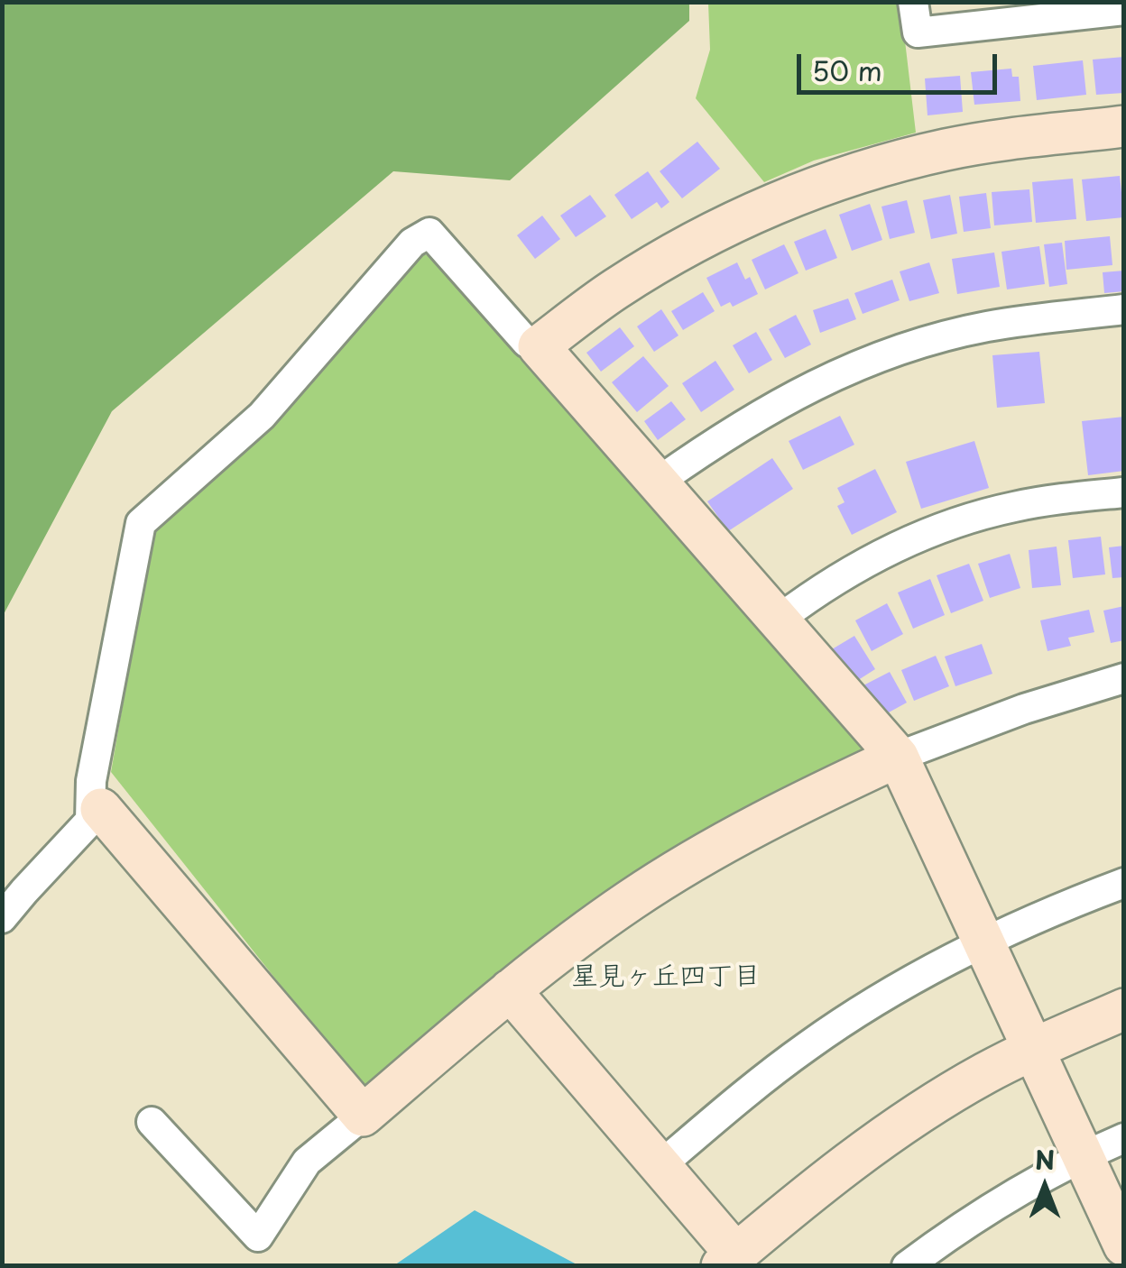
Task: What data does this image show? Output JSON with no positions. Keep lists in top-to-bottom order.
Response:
{
  "districts": ["星見ヶ丘四丁目"],
  "scale_bar": "50 m",
  "north": "top"
}
